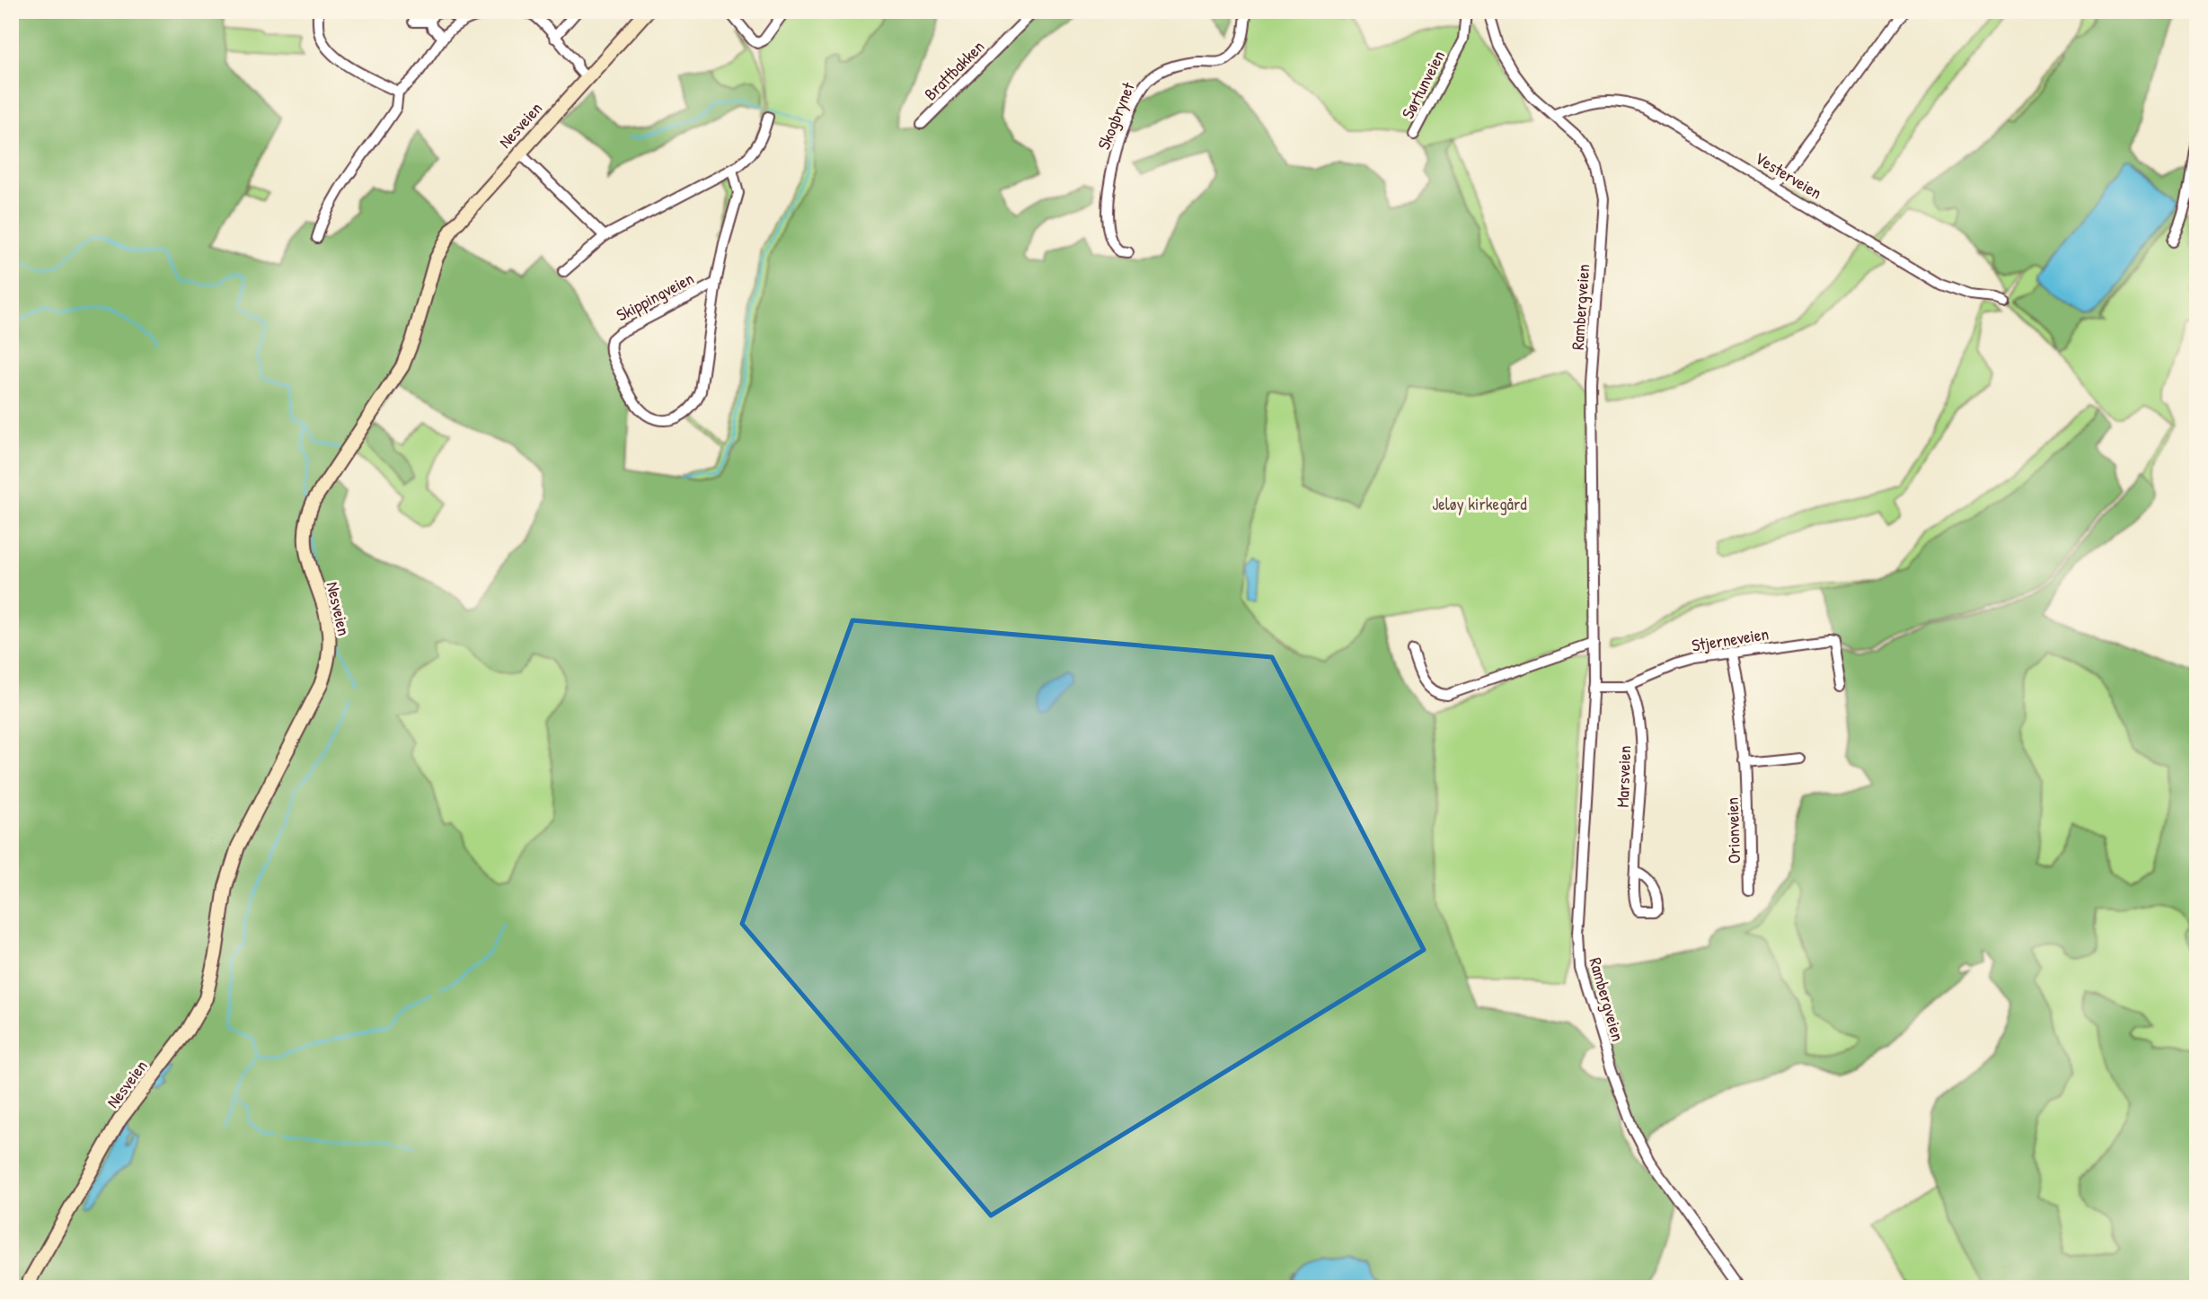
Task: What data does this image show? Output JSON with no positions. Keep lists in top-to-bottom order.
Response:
{
  "streets": {
    "main road": ["Nesveien"],
    "street": [
      "Brattbakken",
      "Sørtunveien",
      "Skogbrynet",
      "Vesterveien",
      "Skippingveien",
      "Rambergveien",
      "Stjerneveien",
      "Marsveien",
      "Orionveien"
    ]
  },
  "crossings": [
    ["Vesterveien", "Rambergveien"],
    ["Rambergveien", "Stjerneveien"],
    ["Stjerneveien", "Marsveien"],
    ["Stjerneveien", "Orionveien"]
  ],
  "parks": ["Jeløy kirkegård"]
}
